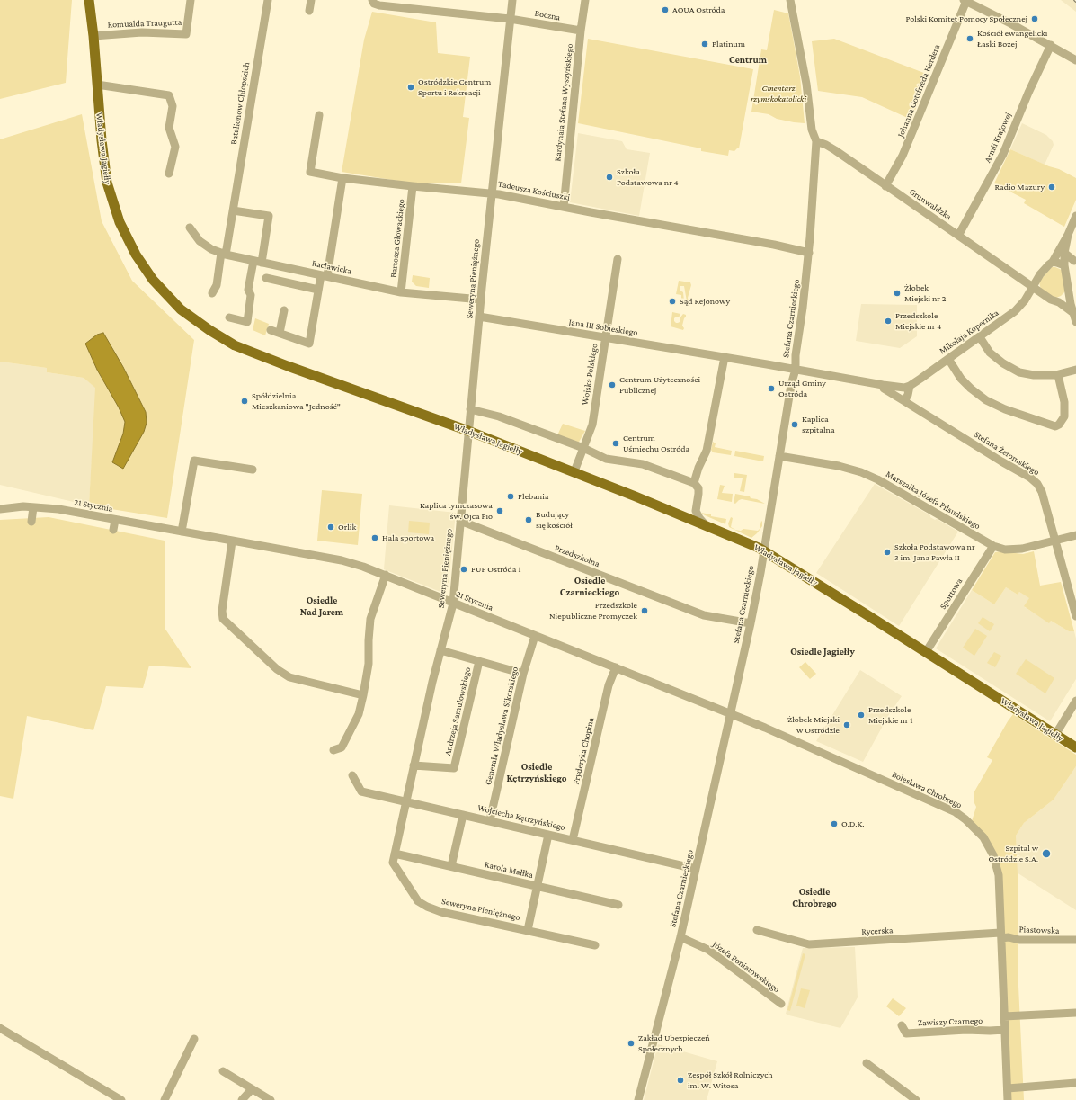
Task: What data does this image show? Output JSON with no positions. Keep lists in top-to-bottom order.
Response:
{
  "streets": {
    "main road": ["Władysława Jagiełły"],
    "street": [
      "Boczna",
      "Romualda Traugutta",
      "Johanna Gottfrieda Herdera",
      "Kardynała Stefana Wyszyńskiego",
      "Batalionów Chłopskich",
      "Armii Krajowej",
      "Tadeusza Kościuszki",
      "Grunwaldzka",
      "Bartosza Głowackiego",
      "Racławicka",
      "Seweryna Pieniężnego",
      "Stefana Czarnieckiego",
      "Jana III Sobieskiego",
      "Mikołaja Kopernika",
      "Wojska Polskiego",
      "Stefana Żeromskiego",
      "Marszałka Józefa Piłsudskiego",
      "21 Stycznia",
      "Przedszkolna",
      "Sportowa",
      "Andrzeja Samulowskiego",
      "Generała Władysława Sikorskiego",
      "Fryderyka Chopina",
      "Bolesława Chrobrego",
      "Wojciecha Kętrzyńskiego",
      "Karola Małłka",
      "Piastowska",
      "Rycerska",
      "Józefa Poniatowskiego",
      "Zawiszy Czarnego"
    ]
  },
  "crossings": [
    ["Boczna", "Kardynała Stefana Wyszyńskiego"],
    ["Boczna", "Seweryna Pieniężnego"],
    ["Romualda Traugutta", "Władysława Jagiełły"],
    ["Johanna Gottfrieda Herdera", "Grunwaldzka"],
    ["Kardynała Stefana Wyszyńskiego", "Tadeusza Kościuszki"],
    ["Batalionów Chłopskich", "Racławicka"],
    ["Armii Krajowej", "Grunwaldzka"],
    ["Władysława Jagiełły", "Seweryna Pieniężnego"],
    ["Władysława Jagiełły", "Stefana Czarnieckiego"],
    ["Władysława Jagiełły", "Wojska Polskiego"],
    ["Władysława Jagiełły", "Sportowa"],
    ["Tadeusza Kościuszki", "Bartosza Głowackiego"],
    ["Tadeusza Kościuszki", "Seweryna Pieniężnego"],
    ["Tadeusza Kościuszki", "Stefana Czarnieckiego"],
    ["Grunwaldzka", "Stefana Czarnieckiego"],
    ["Grunwaldzka", "Mikołaja Kopernika"],
    ["Bartosza Głowackiego", "Racławicka"],
    ["Racławicka", "Seweryna Pieniężnego"],
    ["Seweryna Pieniężnego", "Jana III Sobieskiego"],
    ["Seweryna Pieniężnego", "21 Stycznia"],
    ["Seweryna Pieniężnego", "Przedszkolna"],
    ["Seweryna Pieniężnego", "Andrzeja Samulowskiego"],
    ["Seweryna Pieniężnego", "Wojciecha Kętrzyńskiego"],
    ["Seweryna Pieniężnego", "Karola Małłka"],
    ["Stefana Czarnieckiego", "Jana III Sobieskiego"],
    ["Stefana Czarnieckiego", "Marszałka Józefa Piłsudskiego"],
    ["Stefana Czarnieckiego", "21 Stycznia"],
    ["Stefana Czarnieckiego", "Przedszkolna"],
    ["Stefana Czarnieckiego", "Bolesława Chrobrego"],
    ["Stefana Czarnieckiego", "Wojciecha Kętrzyńskiego"],
    ["Stefana Czarnieckiego", "Józefa Poniatowskiego"],
    ["Jana III Sobieskiego", "Wojska Polskiego"],
    ["Stefana Żeromskiego", "Marszałka Józefa Piłsudskiego"],
    ["Marszałka Józefa Piłsudskiego", "Sportowa"],
    ["21 Stycznia", "Generała Władysława Sikorskiego"],
    ["21 Stycznia", "Fryderyka Chopina"],
    ["21 Stycznia", "Bolesława Chrobrego"],
    ["Andrzeja Samulowskiego", "Generała Władysława Sikorskiego"],
    ["Generała Władysława Sikorskiego", "Wojciecha Kętrzyńskiego"],
    ["Fryderyka Chopina", "Wojciecha Kętrzyńskiego"],
    ["Bolesława Chrobrego", "Piastowska"],
    ["Bolesława Chrobrego", "Rycerska"],
    ["Bolesława Chrobrego", "Zawiszy Czarnego"],
    ["Piastowska", "Rycerska"]
  ],
  "districts": [
    "Centrum",
    "Osiedle Czarnieckiego",
    "Osiedle Nad Jarem",
    "Osiedle Jagiełły",
    "Osiedle Kętrzyńskiego",
    "Osiedle Chrobrego"
  ],
  "parks": ["Cmentarz rzymskokatolicki"],
  "places": [
    "AQUA Ostróda",
    "Polski Komitet Pomocy Społecznej",
    "Kościół ewangelicki Łaski Bożej",
    "Platinum",
    "Ostródzkie Centrum Sportu i Rekreacji",
    "Szkoła Podstawowa nr 4",
    "Radio Mazury",
    "Żłobek Miejski nr 2",
    "Sąd Rejonowy",
    "Przedszkole Miejskie nr 4",
    "Centrum Użyteczności Publicznej",
    "Urząd Gminy Ostróda",
    "Spółdzielnia Mieszkaniowa \"Jedność\"",
    "Kaplica szpitalna",
    "Centrum Uśmiechu Ostróda",
    "Plebania",
    "Kaplica tymczasowa św. Ojca Pio",
    "Budujący się kościół",
    "Orlik",
    "Hala sportowa",
    "Szkoła Podstawowa nr 3 im. Jana Pawła II",
    "FUP Ostróda 1",
    "Przedszkole Niepubliczne Promyczek",
    "Przedszkole Miejskie nr 1",
    "Żłobek Miejski w Ostródzie",
    "O.D.K.",
    "Szpital w Ostródzie S.A.",
    "Zakład Ubezpieczeń Społecznych",
    "Zespół Szkół Rolniczych im. W. Witosa"
  ]
}
